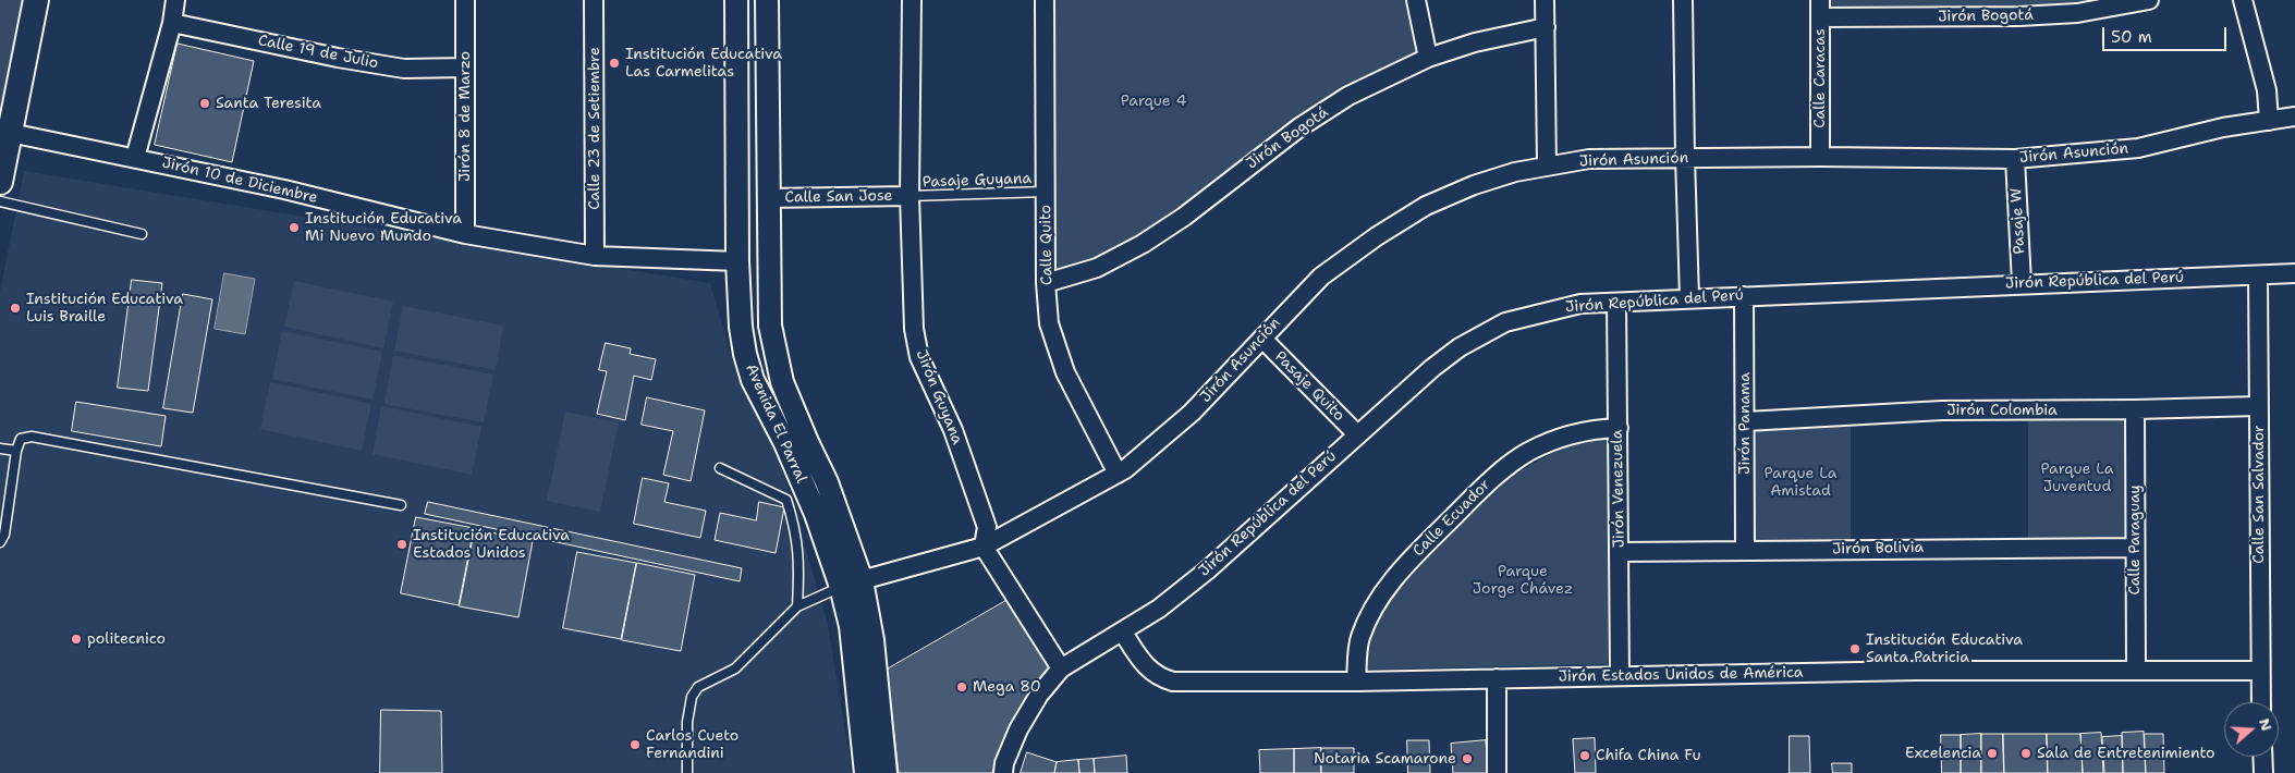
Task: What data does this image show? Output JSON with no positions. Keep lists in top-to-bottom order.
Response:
{
  "streets": {
    "street": [
      "Jirón Bogotá",
      "Calle 19 de Julio",
      "Calle Caracas",
      "Jirón 8 de Marzo",
      "Calle 23 de Setiembre",
      "Jirón Asunción",
      "Jirón 10 de Diciembre",
      "Calle San Jose",
      "Pasaje W",
      "Calle Quito",
      "Jirón República del Perú",
      "Pasaje Quito",
      "Jirón Guyana",
      "Jirón Colombia",
      "Avenida El Parral",
      "Jirón Panama",
      "Jirón Venezuela",
      "Calle San Salvador",
      "Calle Ecuador",
      "Calle Paraguay",
      "Jirón Bolivia",
      "Jirón Estados Unidos de América"
    ],
    "lane": ["Pasaje Guyana"]
  },
  "crossings": [
    ["Jirón Bogotá", "Calle Caracas"],
    ["Jirón Bogotá", "Calle Quito"],
    ["Calle 19 de Julio", "Jirón 8 de Marzo"],
    ["Calle Caracas", "Jirón Asunción"],
    ["Jirón 8 de Marzo", "Jirón 10 de Diciembre"],
    ["Calle 23 de Setiembre", "Jirón 10 de Diciembre"],
    ["Jirón Asunción", "Pasaje W"],
    ["Jirón Asunción", "Calle Quito"],
    ["Jirón Asunción", "Pasaje Quito"],
    ["Jirón Asunción", "Jirón Guyana"],
    ["Jirón Asunción", "Avenida El Parral"],
    ["Jirón 10 de Diciembre", "Avenida El Parral"],
    ["Pasaje Guyana", "Calle San Jose"],
    ["Pasaje Guyana", "Calle Quito"],
    ["Pasaje Guyana", "Jirón Guyana"],
    ["Calle San Jose", "Jirón Guyana"],
    ["Calle San Jose", "Avenida El Parral"],
    ["Pasaje W", "Jirón República del Perú"],
    ["Jirón República del Perú", "Pasaje Quito"],
    ["Jirón República del Perú", "Jirón Panama"],
    ["Jirón República del Perú", "Jirón Venezuela"],
    ["Jirón República del Perú", "Calle San Salvador"],
    ["Jirón República del Perú", "Jirón Estados Unidos de América"],
    ["Jirón Colombia", "Jirón Panama"],
    ["Jirón Colombia", "Calle San Salvador"],
    ["Jirón Colombia", "Calle Paraguay"],
    ["Jirón Panama", "Jirón Bolivia"],
    ["Jirón Venezuela", "Calle Ecuador"],
    ["Jirón Venezuela", "Jirón Bolivia"],
    ["Jirón Venezuela", "Jirón Estados Unidos de América"],
    ["Calle San Salvador", "Jirón Estados Unidos de América"],
    ["Calle Ecuador", "Jirón Estados Unidos de América"],
    ["Calle Paraguay", "Jirón Bolivia"],
    ["Calle Paraguay", "Jirón Estados Unidos de América"]
  ],
  "parks": [
    "Parque 4",
    "Parque La Juventud",
    "Parque La Amistad",
    "Parque Jorge Chávez"
  ],
  "places": [
    "Institución Educativa Las Carmelitas",
    "Santa Teresita",
    "Institución Educativa Mi Nuevo Mundo",
    "Institución Educativa Luis Braille",
    "Institución Educativa Estados Unidos",
    "politecnico",
    "Institución Educativa Santa Patricia",
    "Mega 80",
    "Carlos Cueto Fernandini",
    "Excelencia",
    "Sala de Entretenimiento",
    "Chifa China Fu",
    "Notaria Scamarone"
  ],
  "scale_bar": "50 m",
  "north": "right"
}
